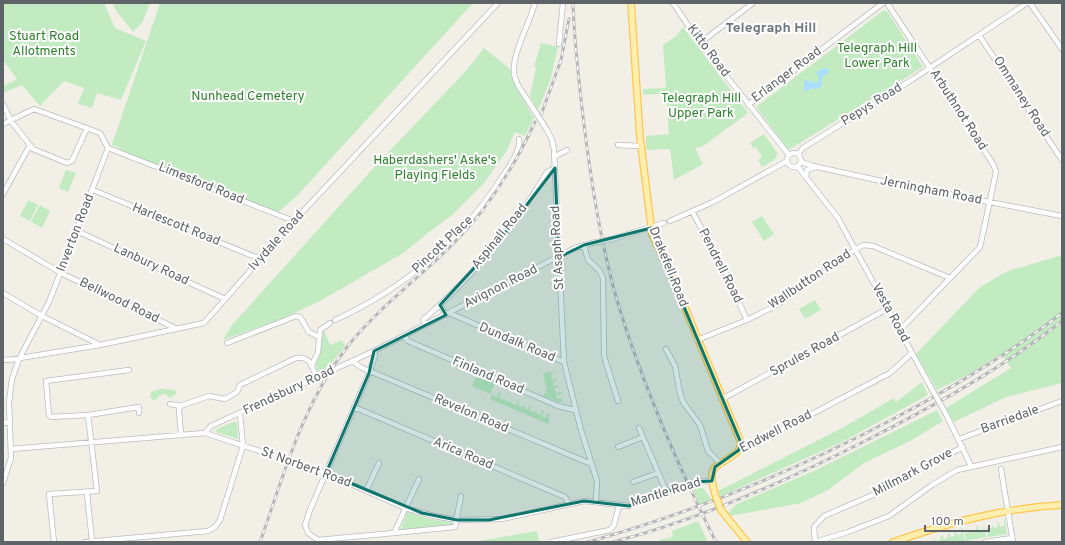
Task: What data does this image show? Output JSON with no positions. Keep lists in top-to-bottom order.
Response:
{
  "streets": {
    "main road": ["Drakefell Road", "Endwell Road"],
    "street": [
      "Kitto Road",
      "Erlanger Road",
      "Ommaney Road",
      "Pepys Road",
      "Arbuthnot Road",
      "Limesford Road",
      "Jerningham Road",
      "Harlescott Road",
      "Inverton Road",
      "Aspinall Road",
      "Ivydale Road",
      "Pincott Place",
      "St Asaph Road",
      "Lanbury Road",
      "Pendrell Road",
      "Wallbutton Road",
      "Avignon Road",
      "Bellwood Road",
      "Vesta Road",
      "Dundalk Road",
      "Sprules Road",
      "Finland Road",
      "Frendsbury Road",
      "Revelon Road",
      "Barriedale",
      "Arica Road",
      "St Norbert Road",
      "Millmark Grove",
      "Mantle Road"
    ]
  },
  "crossings": [
    ["Kitto Road", "Erlanger Road"],
    ["Kitto Road", "Pepys Road"],
    ["Kitto Road", "Jerningham Road"],
    ["Kitto Road", "Vesta Road"],
    ["Ommaney Road", "Pepys Road"],
    ["Pepys Road", "Arbuthnot Road"],
    ["Pepys Road", "Jerningham Road"],
    ["Pepys Road", "Vesta Road"],
    ["Arbuthnot Road", "Jerningham Road"],
    ["Arbuthnot Road", "Vesta Road"],
    ["Limesford Road", "Inverton Road"],
    ["Limesford Road", "Ivydale Road"],
    ["Jerningham Road", "Vesta Road"],
    ["Harlescott Road", "Inverton Road"],
    ["Harlescott Road", "Ivydale Road"],
    ["Inverton Road", "Ivydale Road"],
    ["Inverton Road", "Lanbury Road"],
    ["Inverton Road", "Bellwood Road"],
    ["Inverton Road", "St Norbert Road"],
    ["Aspinall Road", "St Asaph Road"],
    ["Aspinall Road", "Avignon Road"],
    ["Ivydale Road", "Lanbury Road"],
    ["Ivydale Road", "Bellwood Road"],
    ["St Asaph Road", "Avignon Road"],
    ["St Asaph Road", "Dundalk Road"],
    ["St Asaph Road", "Finland Road"],
    ["St Asaph Road", "Revelon Road"],
    ["St Asaph Road", "St Norbert Road"],
    ["St Asaph Road", "Mantle Road"],
    ["Pendrell Road", "Wallbutton Road"],
    ["Drakefell Road", "Wallbutton Road"],
    ["Drakefell Road", "Avignon Road"],
    ["Drakefell Road", "Sprules Road"],
    ["Drakefell Road", "Endwell Road"],
    ["Wallbutton Road", "Vesta Road"],
    ["Avignon Road", "Dundalk Road"],
    ["Avignon Road", "Finland Road"],
    ["Avignon Road", "Frendsbury Road"],
    ["Vesta Road", "Sprules Road"],
    ["Vesta Road", "Barriedale"],
    ["Vesta Road", "Endwell Road"],
    ["Vesta Road", "Millmark Grove"],
    ["Frendsbury Road", "Revelon Road"],
    ["Frendsbury Road", "St Norbert Road"],
    ["Arica Road", "St Norbert Road"],
    ["St Norbert Road", "Mantle Road"]
  ],
  "districts": ["Telegraph Hill"],
  "parks": [
    "Stuart Road Allotments",
    "Telegraph Hill Lower Park",
    "Nunhead Cemetery",
    "Telegraph Hill Upper Park",
    "Haberdashers' Aske's Playing Fields"
  ],
  "scale_bar": "100 m"
}
